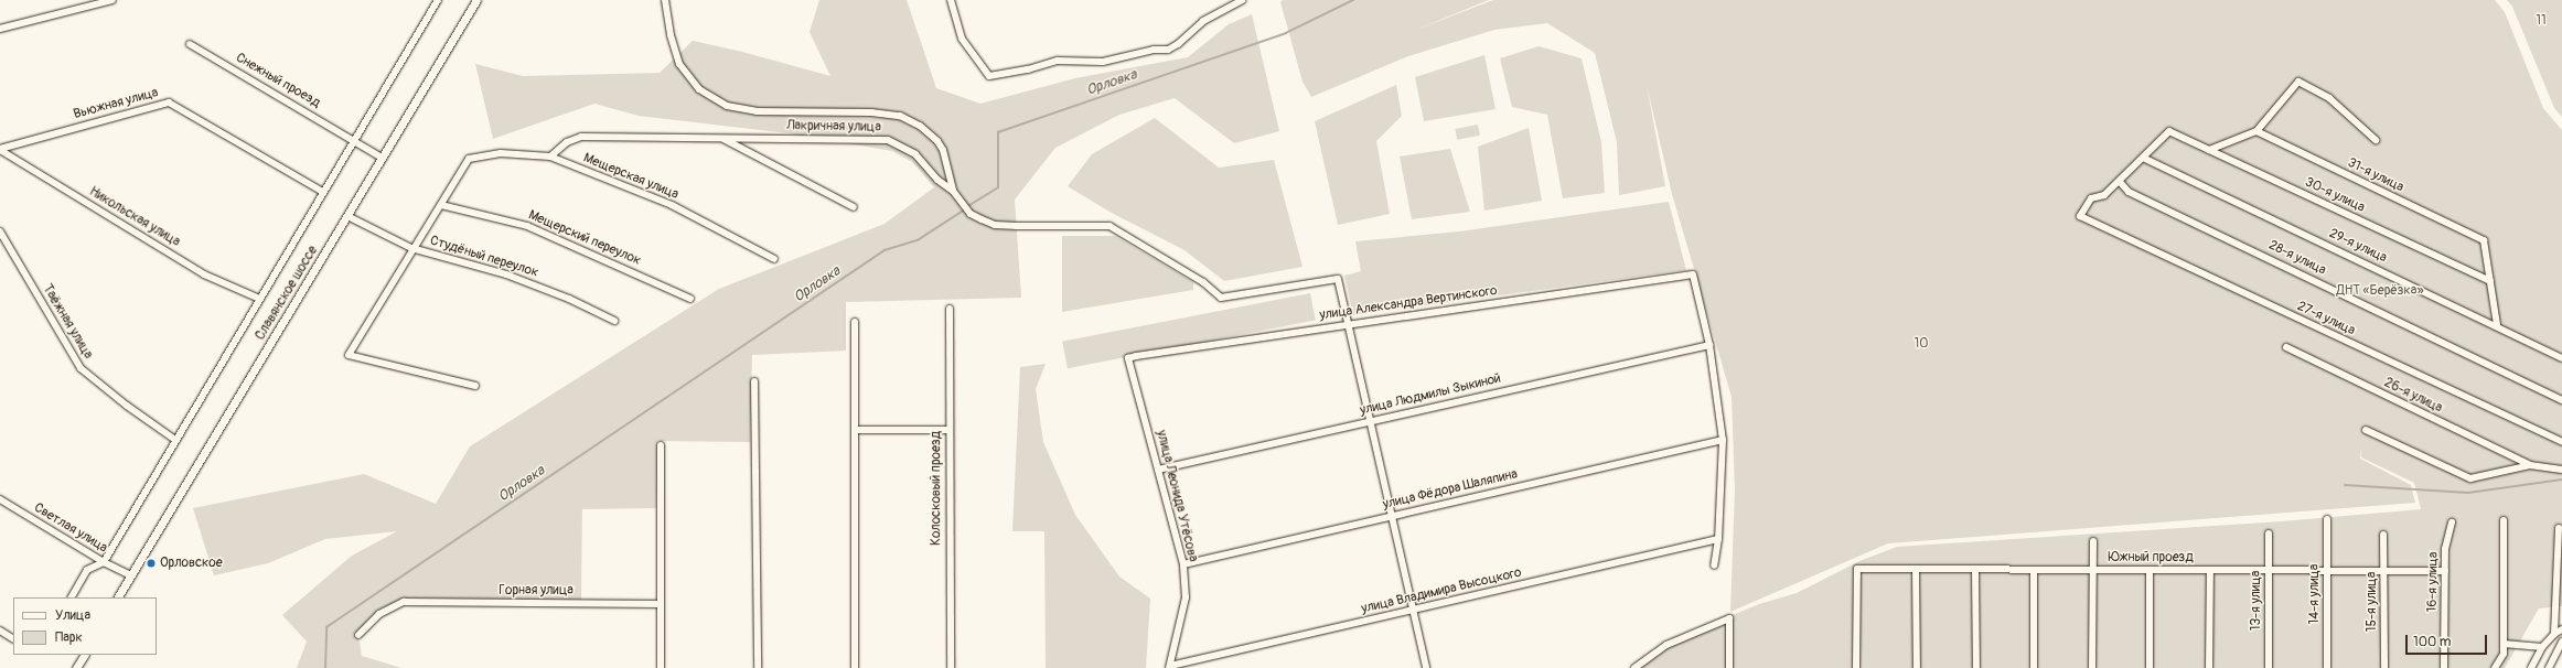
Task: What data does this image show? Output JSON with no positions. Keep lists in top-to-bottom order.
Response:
{
  "streets": {
    "main road": ["Славянское шоссе"],
    "street": [
      "Снежный проезд",
      "Вьюжная улица",
      "Лакричная улица",
      "31-я улица",
      "Мещерская улица",
      "30-я улица",
      "Никольская улица",
      "Мещерский переулок",
      "29-я улица",
      "Студёный переулок",
      "28-я улица",
      "улица Александра Вертинского",
      "27-я улица",
      "Таёжная улица",
      "улица Людмилы Зыкиной",
      "26-я улица",
      "Колосковый проезд",
      "улица Фёдора Шаляпина",
      "улица Леонида Утёсова",
      "Светлая улица",
      "Южный проезд",
      "16-я улица",
      "Горная улица",
      "улица Владимира Высоцкого",
      "14-я улица",
      "13-я улица",
      "15-я улица"
    ]
  },
  "crossings": [
    ["Снежный проезд", "Славянское шоссе"],
    ["Вьюжная улица", "Никольская улица"],
    ["Лакричная улица", "Мещерская улица"],
    ["31-я улица", "30-я улица"],
    ["Мещерская улица", "Мещерский переулок"],
    ["30-я улица", "29-я улица"],
    ["Студёный переулок", "Славянское шоссе"],
    ["28-я улица", "27-я улица"],
    ["Славянское шоссе", "Светлая улица"],
    ["улица Александра Вертинского", "улица Людмилы Зыкиной"],
    ["улица Александра Вертинского", "улица Леонида Утёсова"],
    ["улица Людмилы Зыкиной", "улица Леонида Утёсова"],
    ["улица Фёдора Шаляпина", "улица Леонида Утёсова"],
    ["улица Леонида Утёсова", "улица Владимира Высоцкого"],
    ["Южный проезд", "16-я улица"],
    ["Южный проезд", "14-я улица"],
    ["Южный проезд", "13-я улица"],
    ["Южный проезд", "15-я улица"]
  ],
  "water": ["Орловка"],
  "parks": ["11", "ДНТ «Берёзка»", "10"],
  "places": ["Орловское"],
  "legend": ["Улица", "Парк"],
  "scale_bar": "100 m"
}
